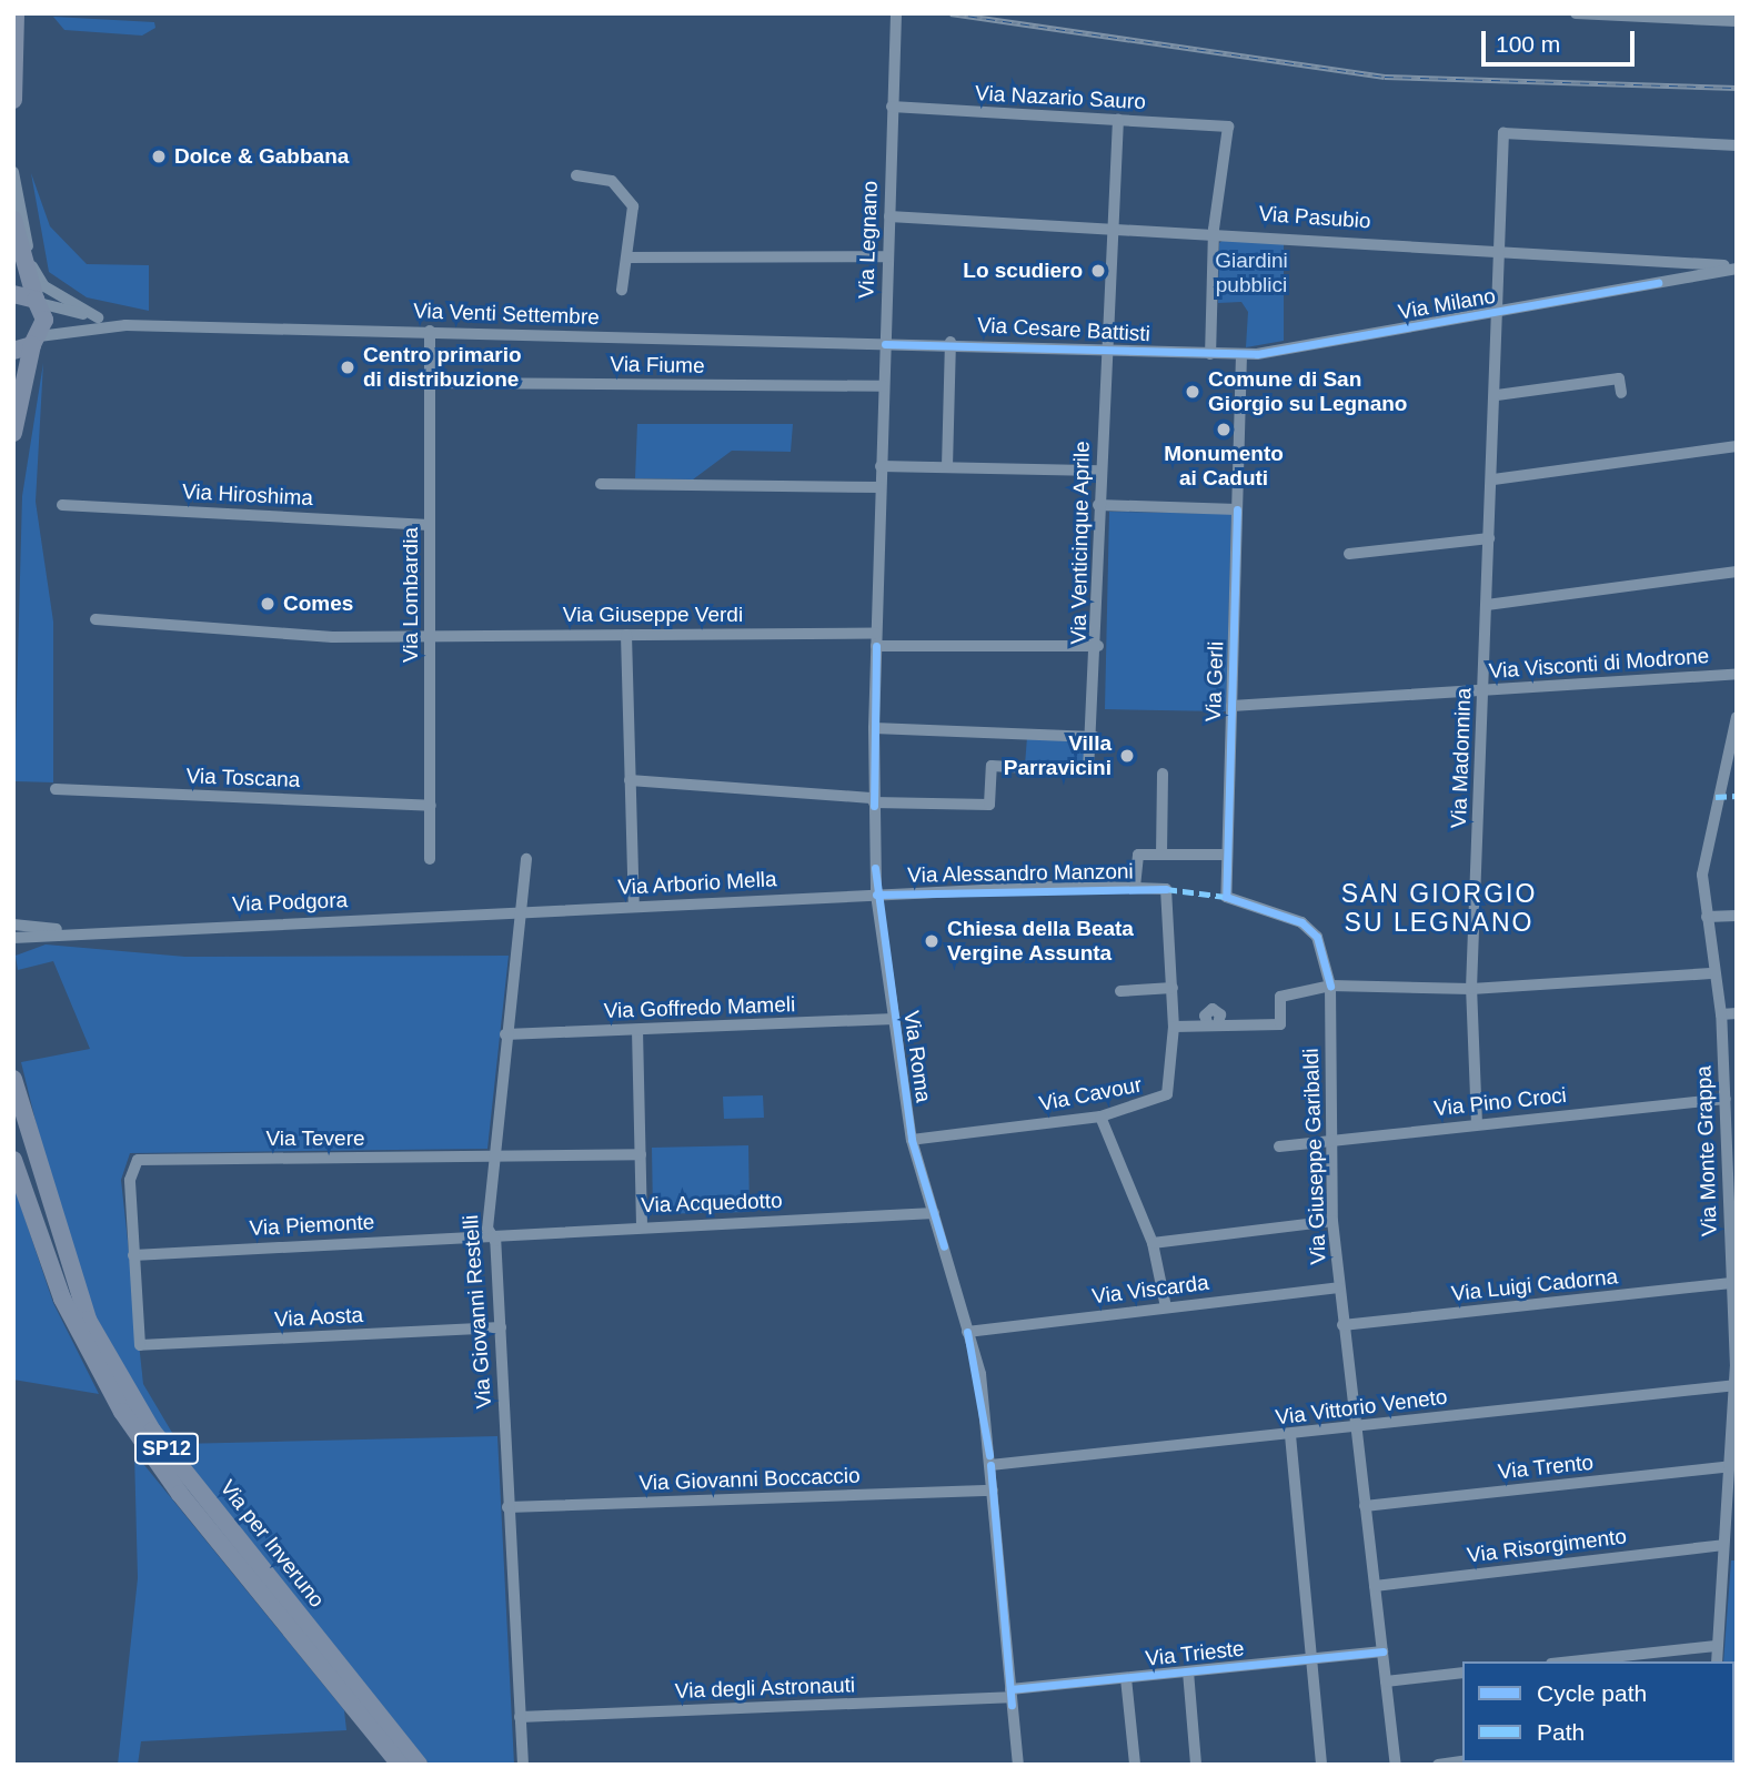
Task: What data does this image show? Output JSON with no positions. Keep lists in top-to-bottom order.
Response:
{
  "streets": {
    "main road": ["SP12", "Via per Inveruno"],
    "street": [
      "Via Nazario Sauro",
      "Via Pasubio",
      "Via Legnano",
      "Via Milano",
      "Via Venti Settembre",
      "Via Cesare Battisti",
      "Via Fiume",
      "Via Hiroshima",
      "Via Venticinque Aprile",
      "Via Lombardia",
      "Via Giuseppe Verdi",
      "Via Visconti di Modrone",
      "Via Gerli",
      "Via Madonnina",
      "Via Toscana",
      "Via Alessandro Manzoni",
      "Via Arborio Mella",
      "Via Podgora",
      "Via Goffredo Mameli",
      "Via Roma",
      "Via Cavour",
      "Via Pino Croci",
      "Via Tevere",
      "Via Monte Grappa",
      "Via Giuseppe Garibaldi",
      "Via Acquedotto",
      "Via Piemonte",
      "Via Luigi Cadorna",
      "Via Viscarda",
      "Via Giovanni Restelli",
      "Via Aosta",
      "Via Vittorio Veneto",
      "Via Trento",
      "Via Giovanni Boccaccio",
      "Via Risorgimento",
      "Via Trieste",
      "Via degli Astronauti"
    ]
  },
  "crossings": [
    ["Via Nazario Sauro", "Via Pasubio"],
    ["Via Nazario Sauro", "Via Legnano"],
    ["Via Nazario Sauro", "Via Venticinque Aprile"],
    ["Via Pasubio", "Via Legnano"],
    ["Via Pasubio", "Via Milano"],
    ["Via Pasubio", "Via Venticinque Aprile"],
    ["Via Pasubio", "Via Madonnina"],
    ["Via Legnano", "Via Venti Settembre"],
    ["Via Legnano", "Via Cesare Battisti"],
    ["Via Legnano", "Via Fiume"],
    ["Via Legnano", "Via Roma"],
    ["Via Milano", "Via Cesare Battisti"],
    ["Via Milano", "Via Gerli"],
    ["Via Milano", "Via Madonnina"],
    ["Via Venti Settembre", "Via Cesare Battisti"],
    ["Via Venti Settembre", "Via Lombardia"],
    ["Via Cesare Battisti", "Via Venticinque Aprile"],
    ["Via Cesare Battisti", "Via Gerli"],
    ["Via Fiume", "Via Lombardia"],
    ["Via Hiroshima", "Via Lombardia"],
    ["Via Venticinque Aprile", "Via Giuseppe Verdi"],
    ["Via Venticinque Aprile", "Via Roma"],
    ["Via Lombardia", "Via Giuseppe Verdi"],
    ["Via Lombardia", "Via Toscana"],
    ["Via Giuseppe Verdi", "Via Roma"],
    ["Via Visconti di Modrone", "Via Gerli"],
    ["Via Visconti di Modrone", "Via Madonnina"],
    ["Via Gerli", "Via Giuseppe Garibaldi"],
    ["Via Madonnina", "Via Pino Croci"],
    ["Via Alessandro Manzoni", "Via Arborio Mella"],
    ["Via Alessandro Manzoni", "Via Roma"],
    ["Via Alessandro Manzoni", "Via Cavour"],
    ["Via Arborio Mella", "Via Podgora"],
    ["Via Arborio Mella", "Via Roma"],
    ["Via Arborio Mella", "Via Giovanni Restelli"],
    ["Via Podgora", "Via Giovanni Restelli"],
    ["Via Goffredo Mameli", "Via Roma"],
    ["Via Goffredo Mameli", "Via Giovanni Restelli"],
    ["Via Roma", "Via Cavour"],
    ["Via Roma", "Via Acquedotto"],
    ["Via Roma", "Via Viscarda"],
    ["Via Roma", "Via Vittorio Veneto"],
    ["Via Roma", "Via Giovanni Boccaccio"],
    ["Via Roma", "Via Trieste"],
    ["Via Roma", "Via degli Astronauti"],
    ["Via Cavour", "Via Giuseppe Garibaldi"],
    ["Via Pino Croci", "Via Monte Grappa"],
    ["Via Pino Croci", "Via Giuseppe Garibaldi"],
    ["Via Tevere", "Via Piemonte"],
    ["Via Tevere", "Via Giovanni Restelli"],
    ["Via Tevere", "Via Aosta"],
    ["Via Monte Grappa", "Via Luigi Cadorna"],
    ["Via Monte Grappa", "Via Vittorio Veneto"],
    ["Via Monte Grappa", "Via Trento"],
    ["Via Monte Grappa", "Via Risorgimento"],
    ["Via Giuseppe Garibaldi", "Via Luigi Cadorna"],
    ["Via Giuseppe Garibaldi", "Via Viscarda"],
    ["Via Giuseppe Garibaldi", "Via Vittorio Veneto"],
    ["Via Giuseppe Garibaldi", "Via Trento"],
    ["Via Giuseppe Garibaldi", "Via Risorgimento"],
    ["Via Giuseppe Garibaldi", "Via Trieste"],
    ["Via Acquedotto", "Via Piemonte"],
    ["Via Acquedotto", "Via Giovanni Restelli"],
    ["Via Piemonte", "Via Giovanni Restelli"],
    ["Via Piemonte", "Via Aosta"],
    ["Via Giovanni Restelli", "Via Aosta"],
    ["Via Giovanni Restelli", "Via Giovanni Boccaccio"],
    ["Via Giovanni Restelli", "Via degli Astronauti"],
    ["Via Trieste", "Via degli Astronauti"]
  ],
  "districts": ["SAN GIORGIO SU LEGNANO"],
  "parks": ["Giardini pubblici"],
  "places": [
    "Dolce & Gabbana",
    "Lo scudiero",
    "Centro primario di distribuzione",
    "Comune di San Giorgio su Legnano",
    "Monumento ai Caduti",
    "Comes",
    "Villa Parravicini",
    "Chiesa della Beata Vergine Assunta"
  ],
  "legend": ["Cycle path", "Path"],
  "scale_bar": "100 m"
}
